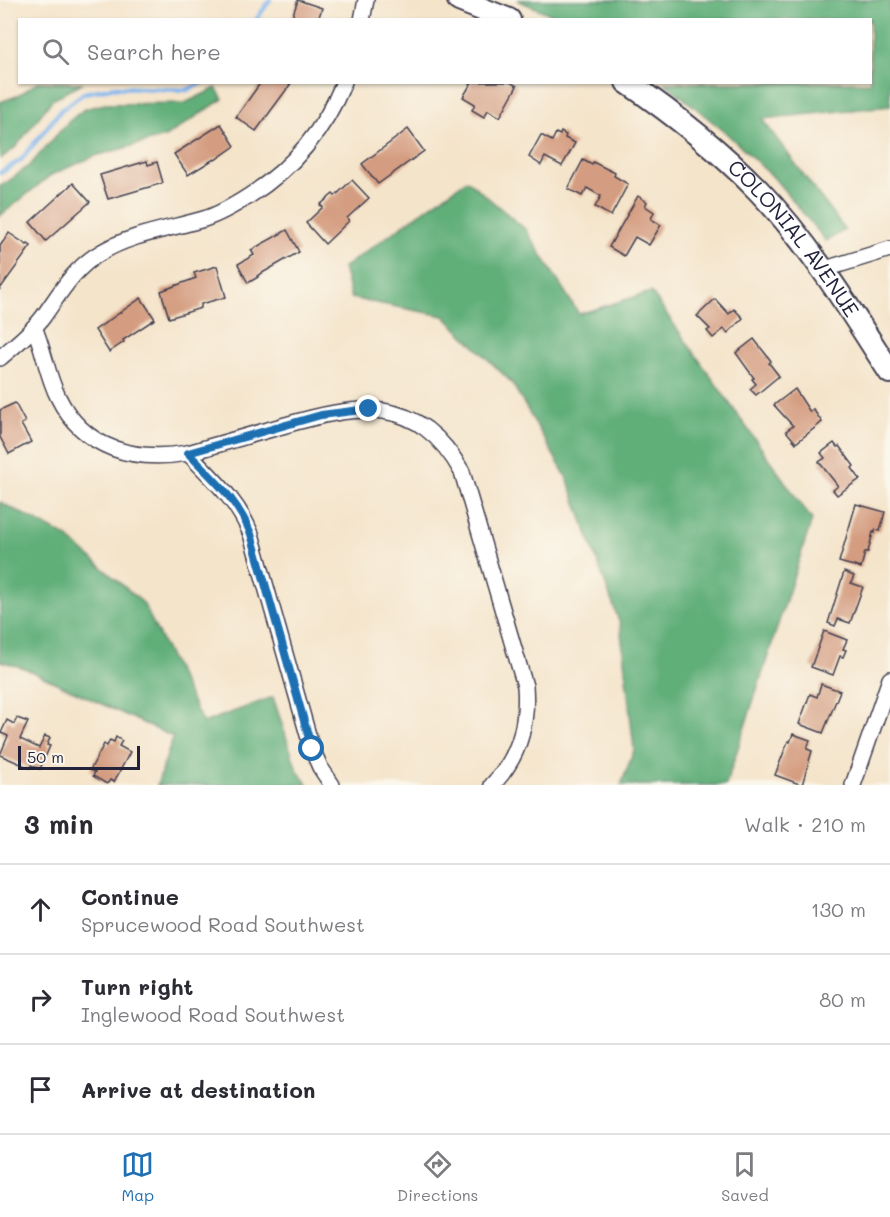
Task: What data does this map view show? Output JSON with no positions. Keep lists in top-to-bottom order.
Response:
{
  "streets": {
    "main road": ["COLONIAL AVENUE"]
  },
  "scale_bar": "50 m",
  "page": {
    "search": "Search here",
    "scale": "50 m",
    "heading": ["3 min", "Walk · 210 m"],
    "list": [
      ["Continue", "Sprucewood Road Southwest", "130 m"],
      ["Turn right", "Inglewood Road Southwest", "80 m"],
      "Arrive at destination"
    ],
    "nav": ["Map", "Directions", "Saved"]
  }
}
